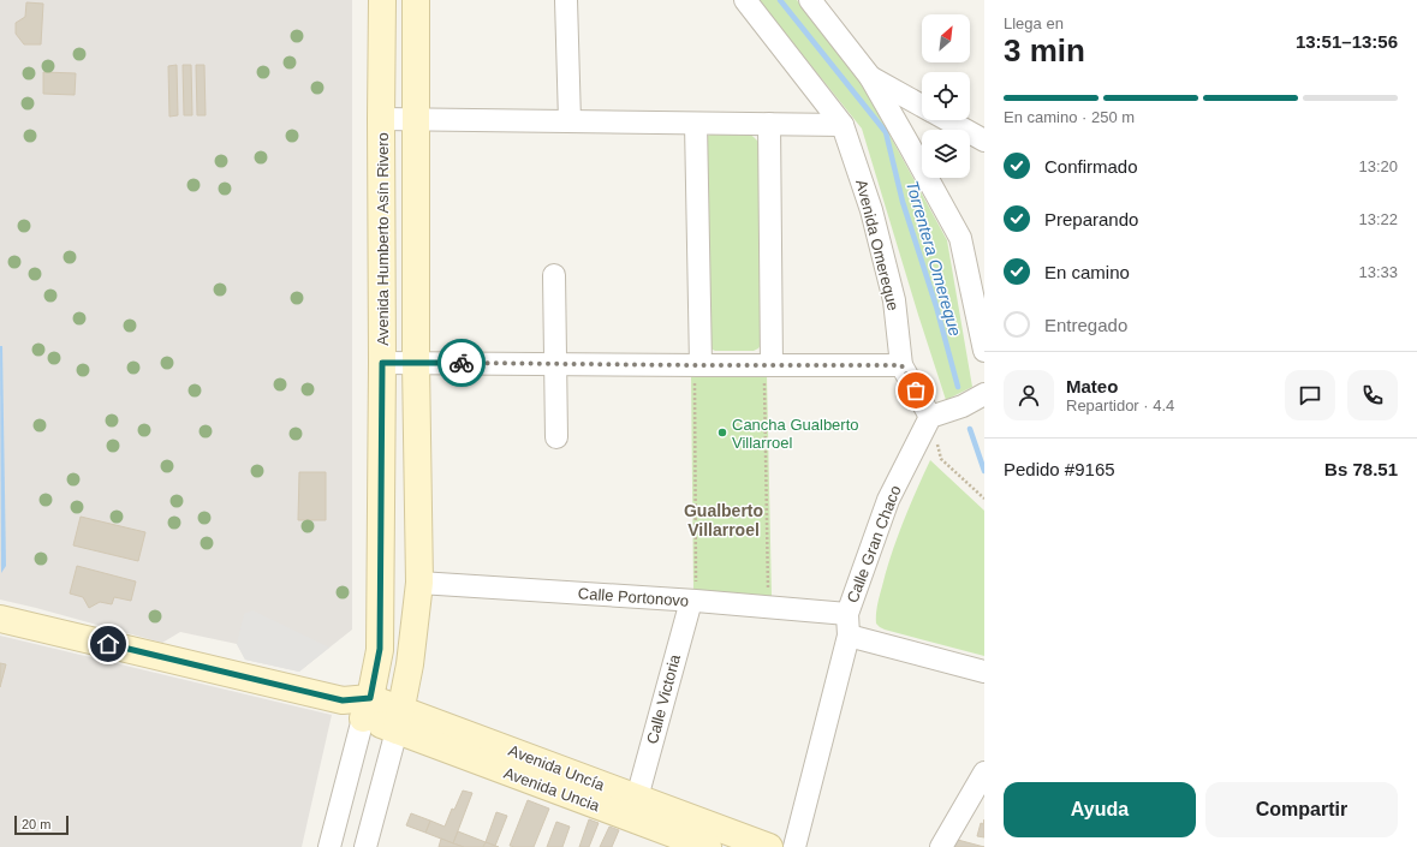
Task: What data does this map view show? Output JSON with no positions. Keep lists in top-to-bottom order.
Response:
{
  "streets": {
    "street": [
      "Avenida Humberto Asín Rivero",
      "Avenida Omereque",
      "Calle Gran Chaco",
      "Calle Portonovo",
      "Calle Victoria",
      "Avenida Uncía",
      "Avenida Uncia"
    ]
  },
  "crossings": [
    ["Avenida Humberto Asín Rivero", "Calle Portonovo"],
    ["Avenida Humberto Asín Rivero", "Avenida Uncía"],
    ["Avenida Humberto Asín Rivero", "Avenida Uncia"],
    ["Avenida Omereque", "Calle Gran Chaco"],
    ["Calle Gran Chaco", "Calle Portonovo"],
    ["Calle Portonovo", "Calle Victoria"],
    ["Calle Victoria", "Avenida Uncía"],
    ["Avenida Uncía", "Avenida Uncia"]
  ],
  "districts": ["Gualberto Villarroel"],
  "water": ["Torrentera Omereque"],
  "places": ["Cancha Gualberto Villarroel"],
  "scale_bar": "20 m",
  "north": "top right",
  "page": {
    "heading": ["3 min", "Llega en", "13:51–13:56"],
    "panel": [
      "Mateo",
      "Repartidor · 4.4",
      "Pedido #9165",
      "Bs 78.51"
    ],
    "bar": "En camino · 250 m",
    "list": [
      ["Confirmado", "13:20"],
      ["Preparando", "13:22"],
      ["En camino", "13:33"],
      "Entregado"
    ],
    "buttons": ["Ayuda", "Compartir"],
    "scale": "20 m"
  }
}
